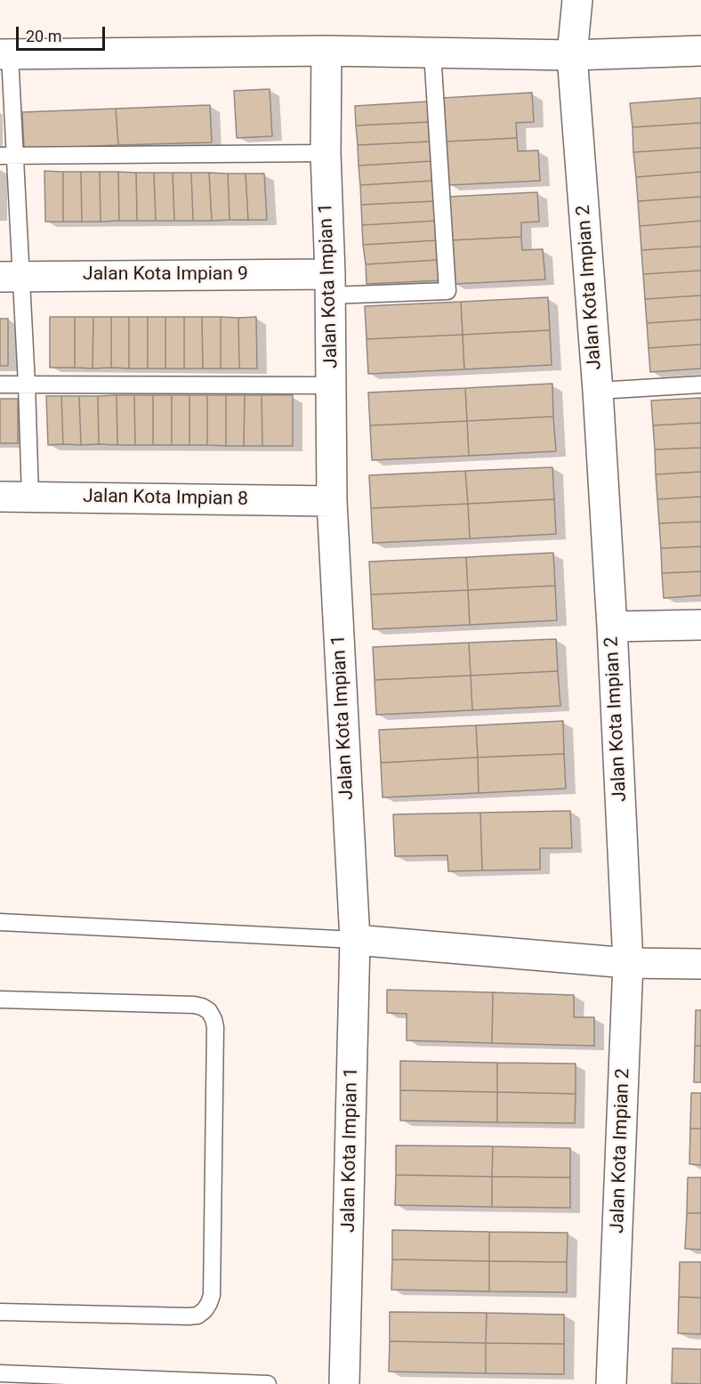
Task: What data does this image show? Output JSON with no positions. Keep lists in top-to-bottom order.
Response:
{
  "streets": {
    "street": [
      "Jalan Kota Impian 9",
      "Jalan Kota Impian 1",
      "Jalan Kota Impian 2",
      "Jalan Kota Impian 8"
    ]
  },
  "crossings": [
    ["Jalan Kota Impian 9", "Jalan Kota Impian 1"],
    ["Jalan Kota Impian 1", "Jalan Kota Impian 8"]
  ],
  "scale_bar": "20 m"
}
